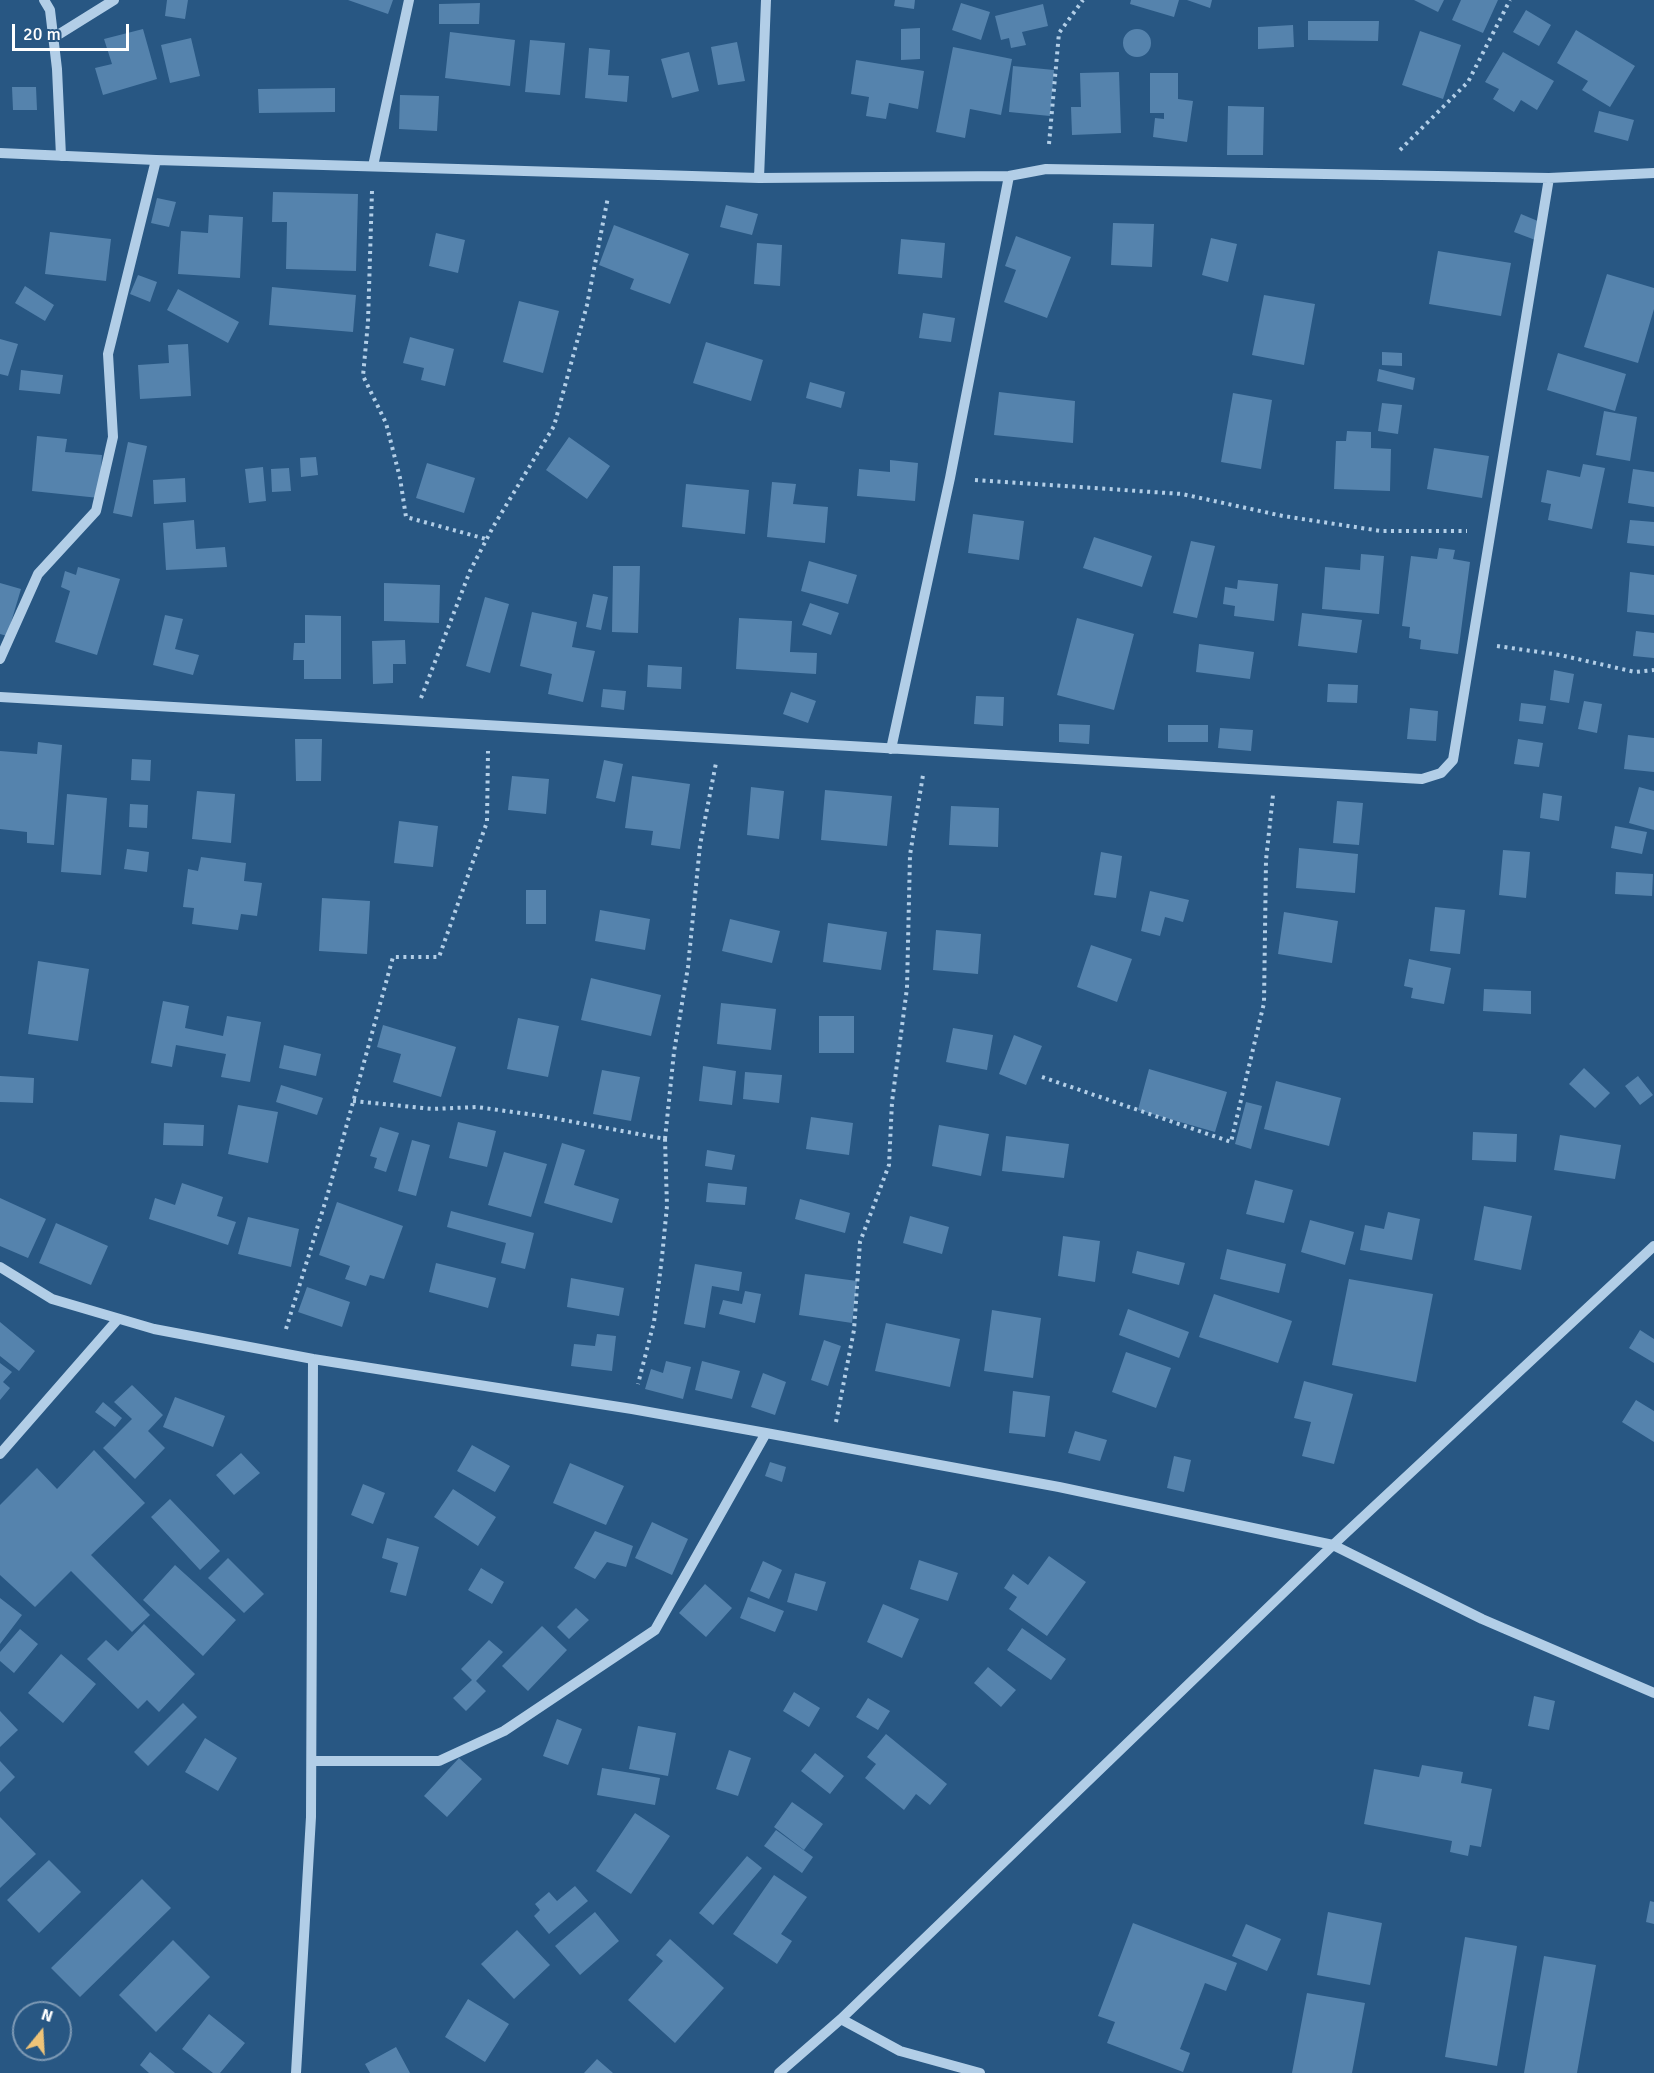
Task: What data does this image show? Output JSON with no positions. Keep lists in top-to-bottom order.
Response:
{
  "scale_bar": "20 m",
  "north": "top"
}
